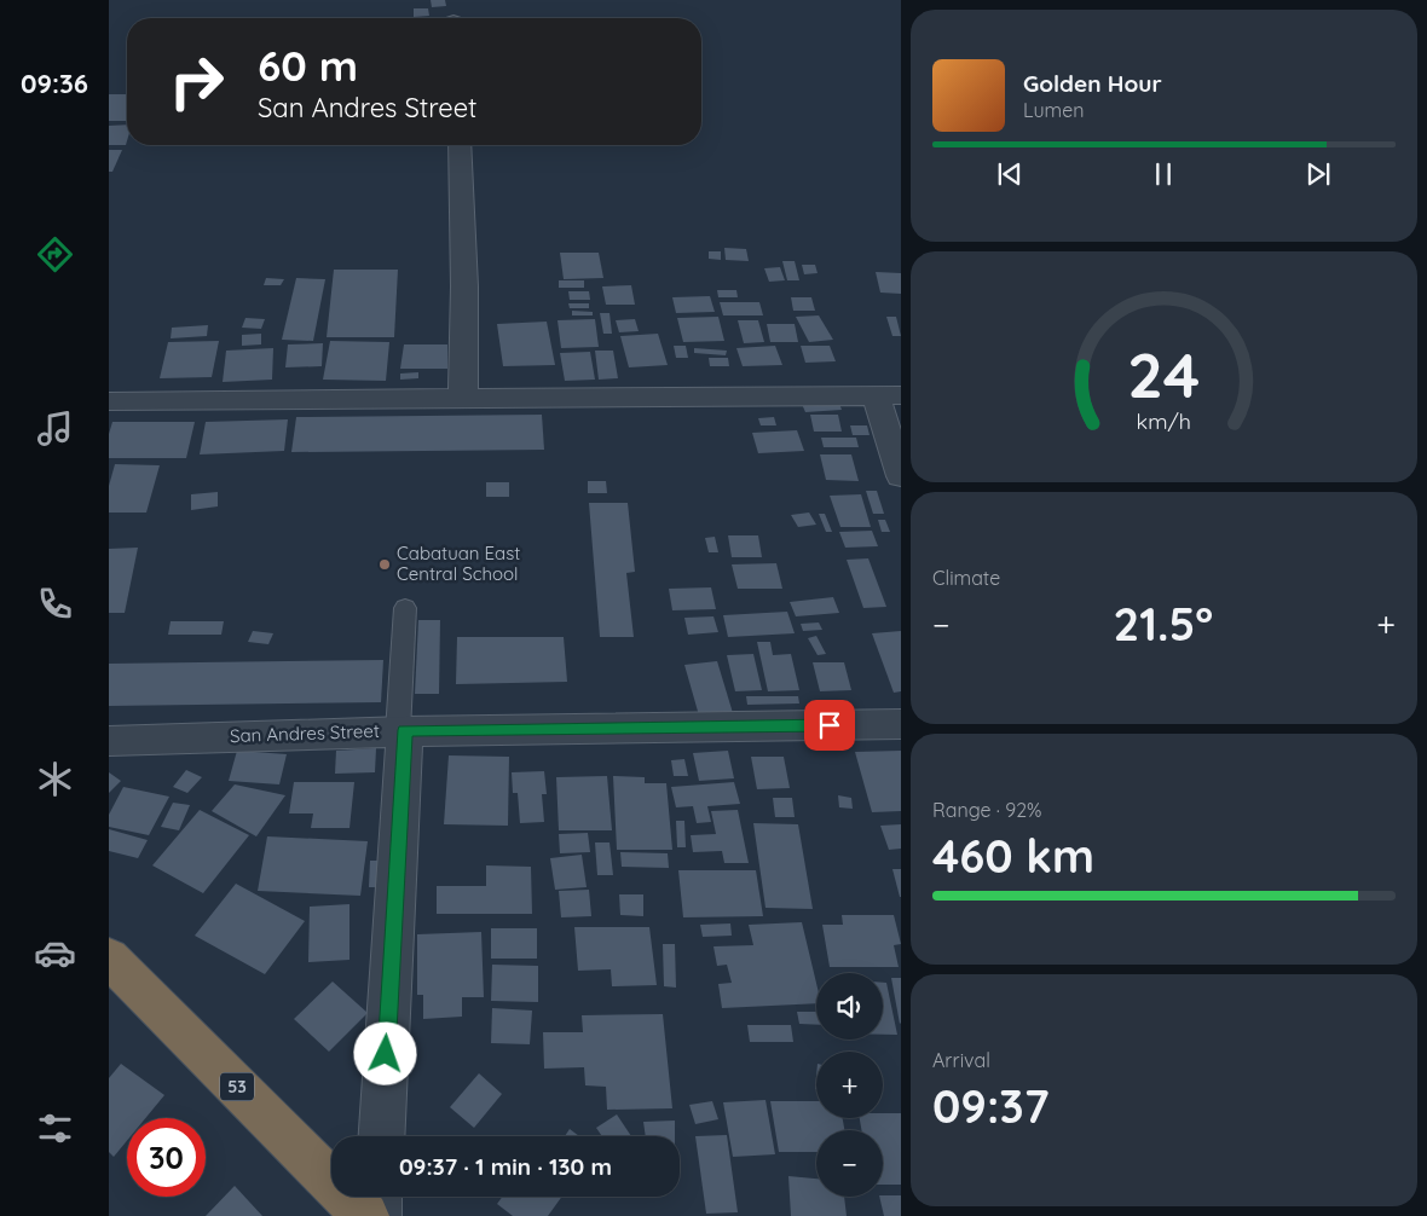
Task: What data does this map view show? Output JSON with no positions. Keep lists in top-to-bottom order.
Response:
{
  "streets": {
    "highway": ["53"],
    "street": ["San Andres Street"]
  },
  "places": ["Cabatuan East Central School"],
  "page": {
    "tabs": "09:36",
    "turn": ["60 m", "San Andres Street"],
    "song": ["Golden Hour", "Lumen"],
    "tile": [
      "Climate",
      ["Range · 92%", "460 km"],
      ["Arrival", "09:37"]
    ],
    "heat": ["−", "21.5°", "+"],
    "map_buttons": ["+", "−"],
    "limit": "30",
    "trip": "09:37 · 1 min · 130 m",
    "gauge": ["24", "km/h"]
  }
}
